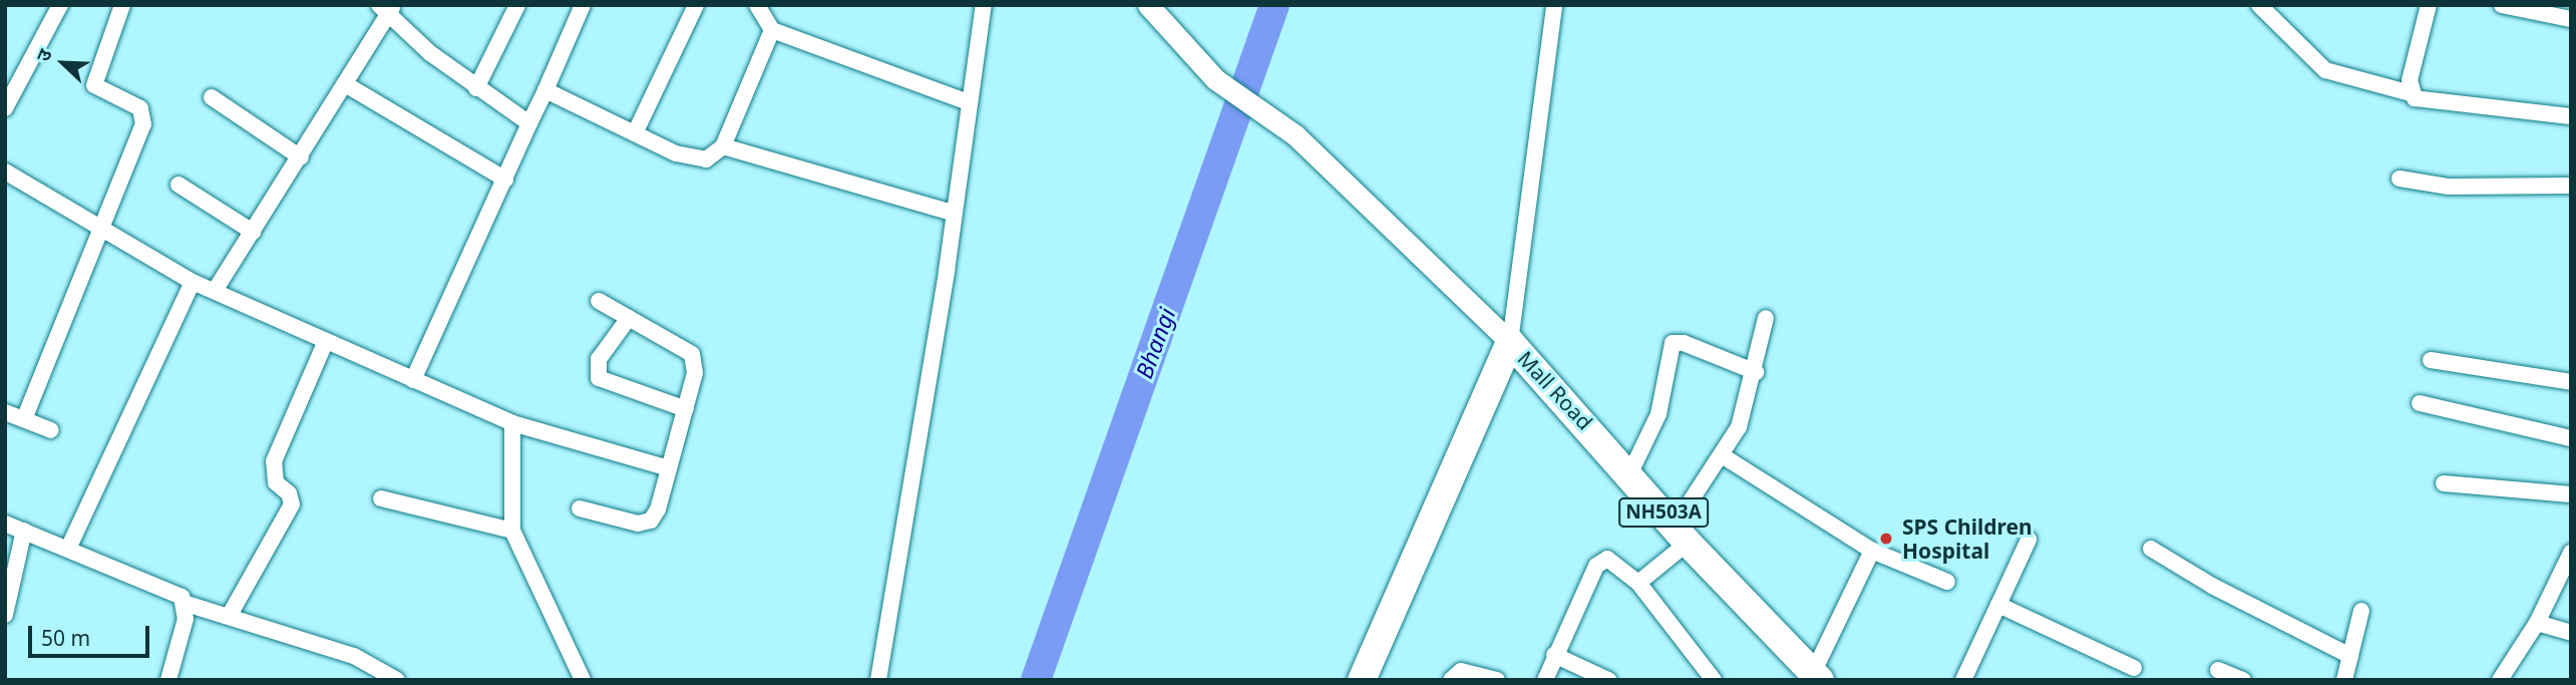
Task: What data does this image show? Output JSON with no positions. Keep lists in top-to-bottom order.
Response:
{
  "streets": {
    "highway": ["Mall Road", "NH503A"]
  },
  "water": ["Bhangi"],
  "places": ["SPS Children Hospital"],
  "scale_bar": "50 m",
  "north": "top left"
}
